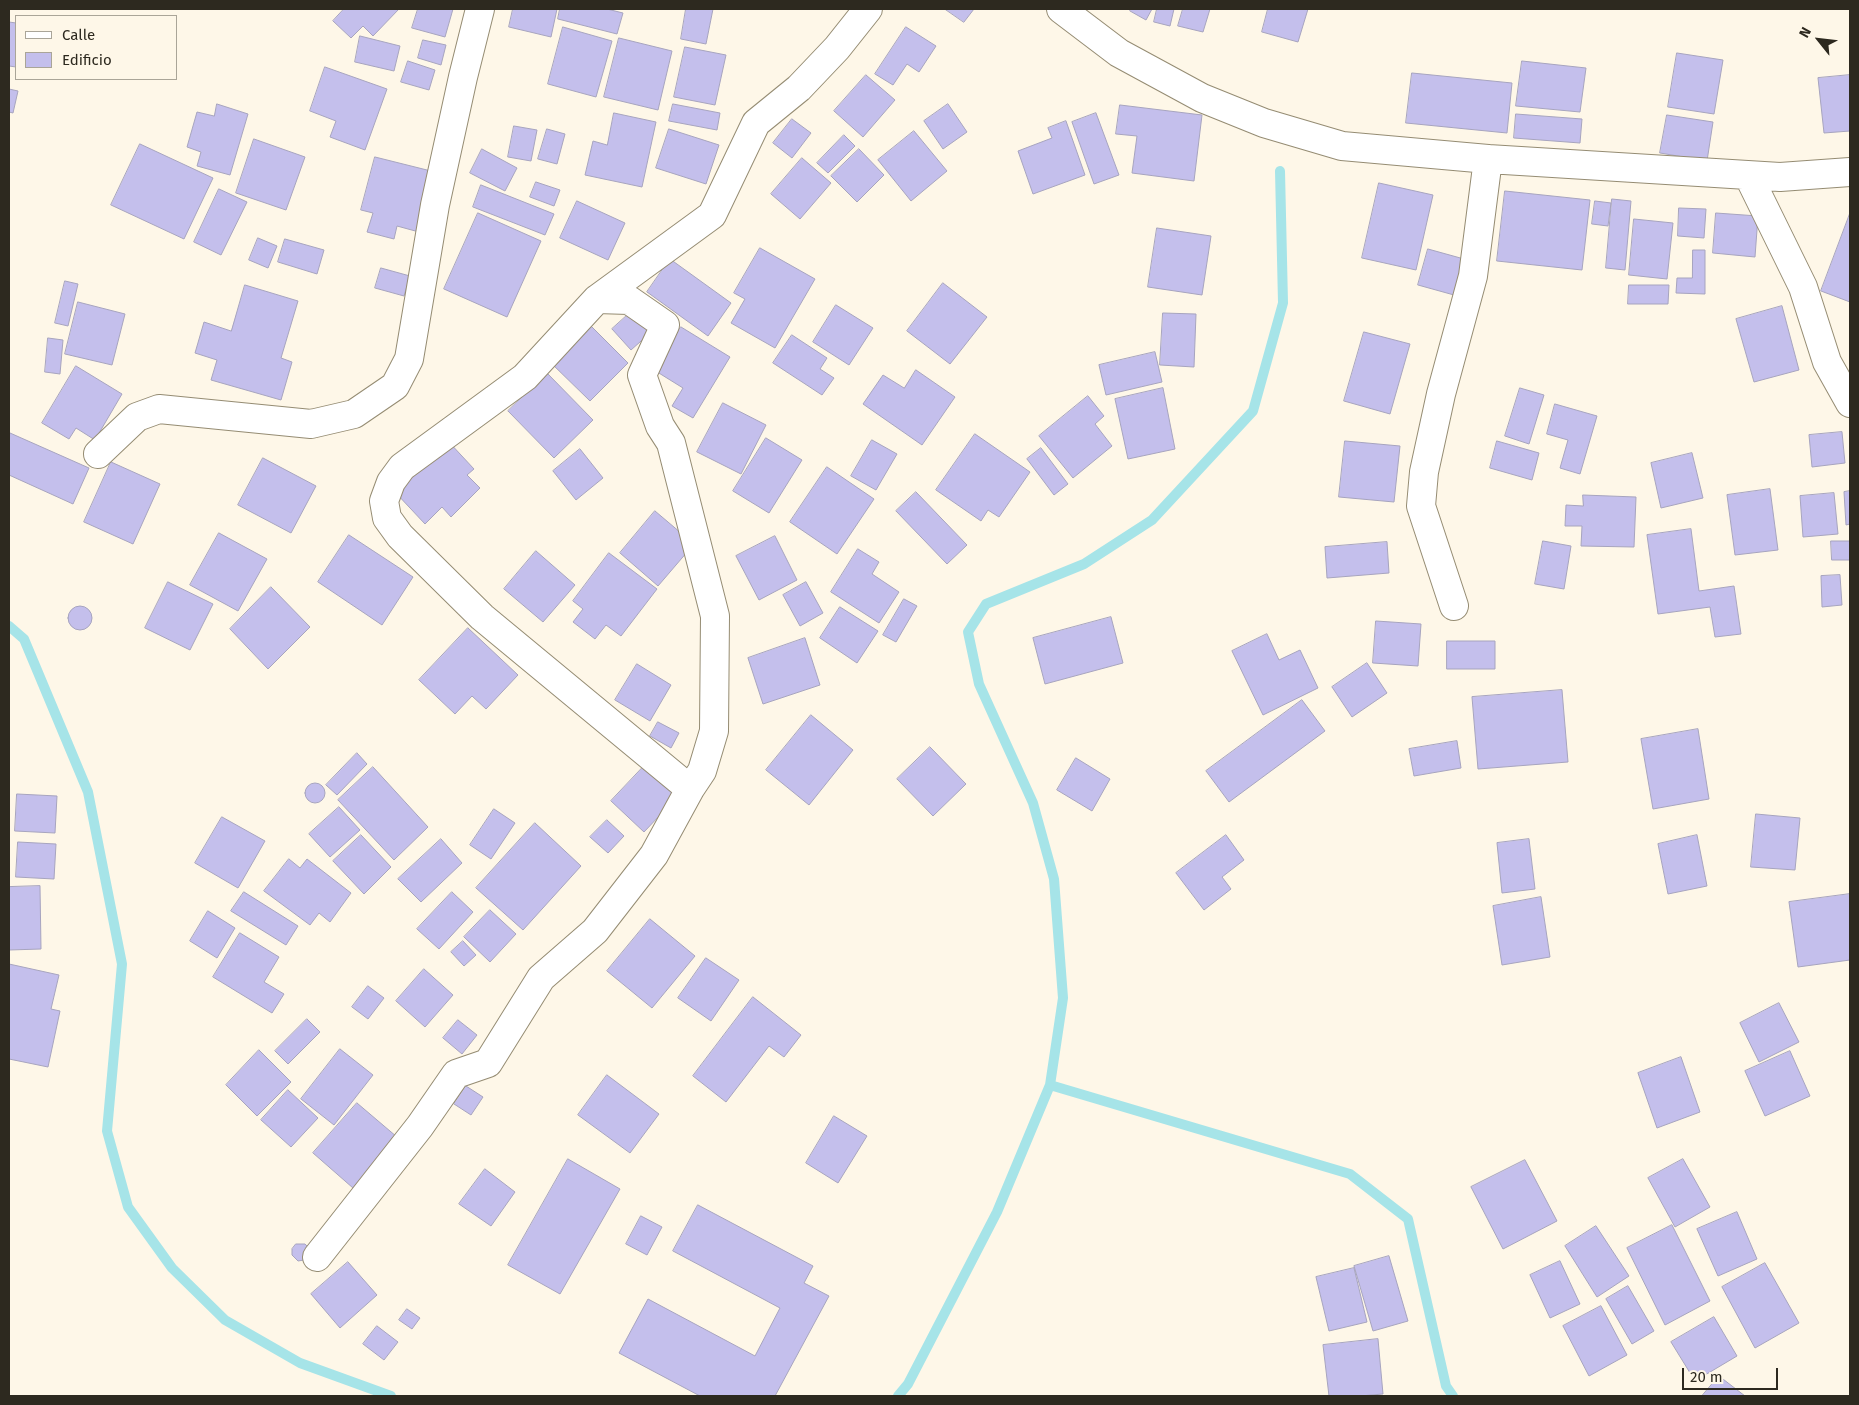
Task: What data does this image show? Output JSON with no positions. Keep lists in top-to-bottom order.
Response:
{
  "legend": ["Calle", "Edificio"],
  "scale_bar": "20 m",
  "north": "top left"
}
